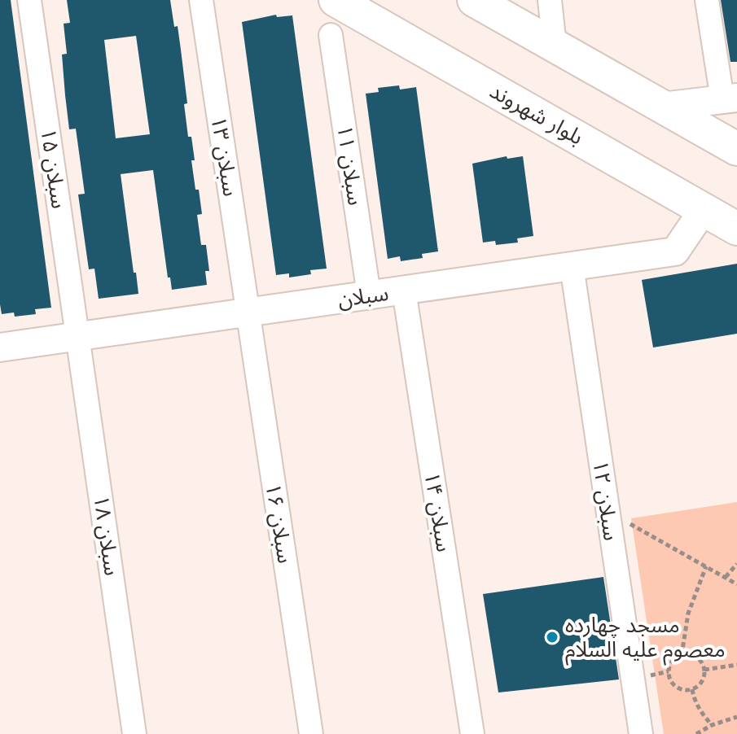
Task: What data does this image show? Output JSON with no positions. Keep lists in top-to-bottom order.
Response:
{
  "streets": {
    "main road": ["بلوار شهروند"],
    "street": [
      "سبلان ۱۳",
      "سبلان ۱۱",
      "سبلان ۱۵",
      "سبلان",
      "سبلان ۱۲",
      "سبلان ۱۴",
      "سبلان ۱۶",
      "سبلان ۱۸"
    ]
  },
  "crossings": [
    ["بلوار شهروند", "سبلان"],
    ["سبلان ۱۳", "سبلان"],
    ["سبلان ۱۳", "سبلان ۱۶"],
    ["سبلان ۱۱", "سبلان"],
    ["سبلان ۱۵", "سبلان"],
    ["سبلان ۱۵", "سبلان ۱۸"],
    ["سبلان", "سبلان ۱۲"],
    ["سبلان", "سبلان ۱۴"],
    ["سبلان", "سبلان ۱۶"],
    ["سبلان", "سبلان ۱۸"]
  ],
  "places": ["مسجد چهارده معصوم علیه السلام"]
}
